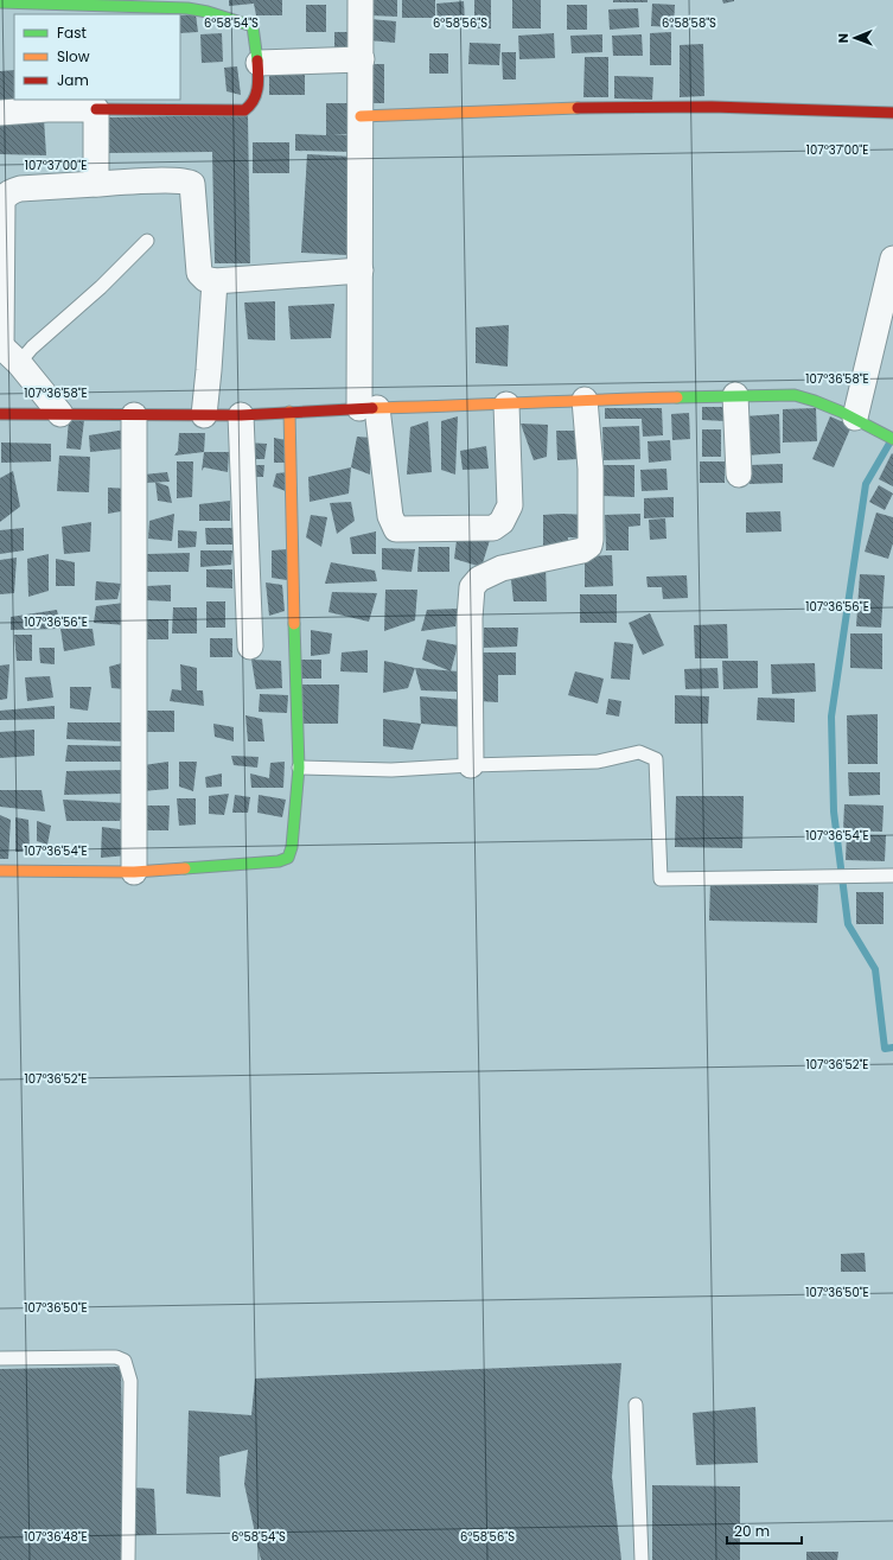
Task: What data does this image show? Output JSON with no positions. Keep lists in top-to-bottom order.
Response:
{
  "legend": ["Fast", "Slow", "Jam"],
  "scale_bar": "20 m",
  "north": "left",
  "coordinates": [
    "6°58'54\"S",
    "6°58'56\"S",
    "6°58'58\"S",
    "107°37'00\"E",
    "107°36'58\"E",
    "107°36'56\"E",
    "107°36'54\"E",
    "107°36'52\"E",
    "107°36'50\"E",
    "107°36'48\"E"
  ]
}
